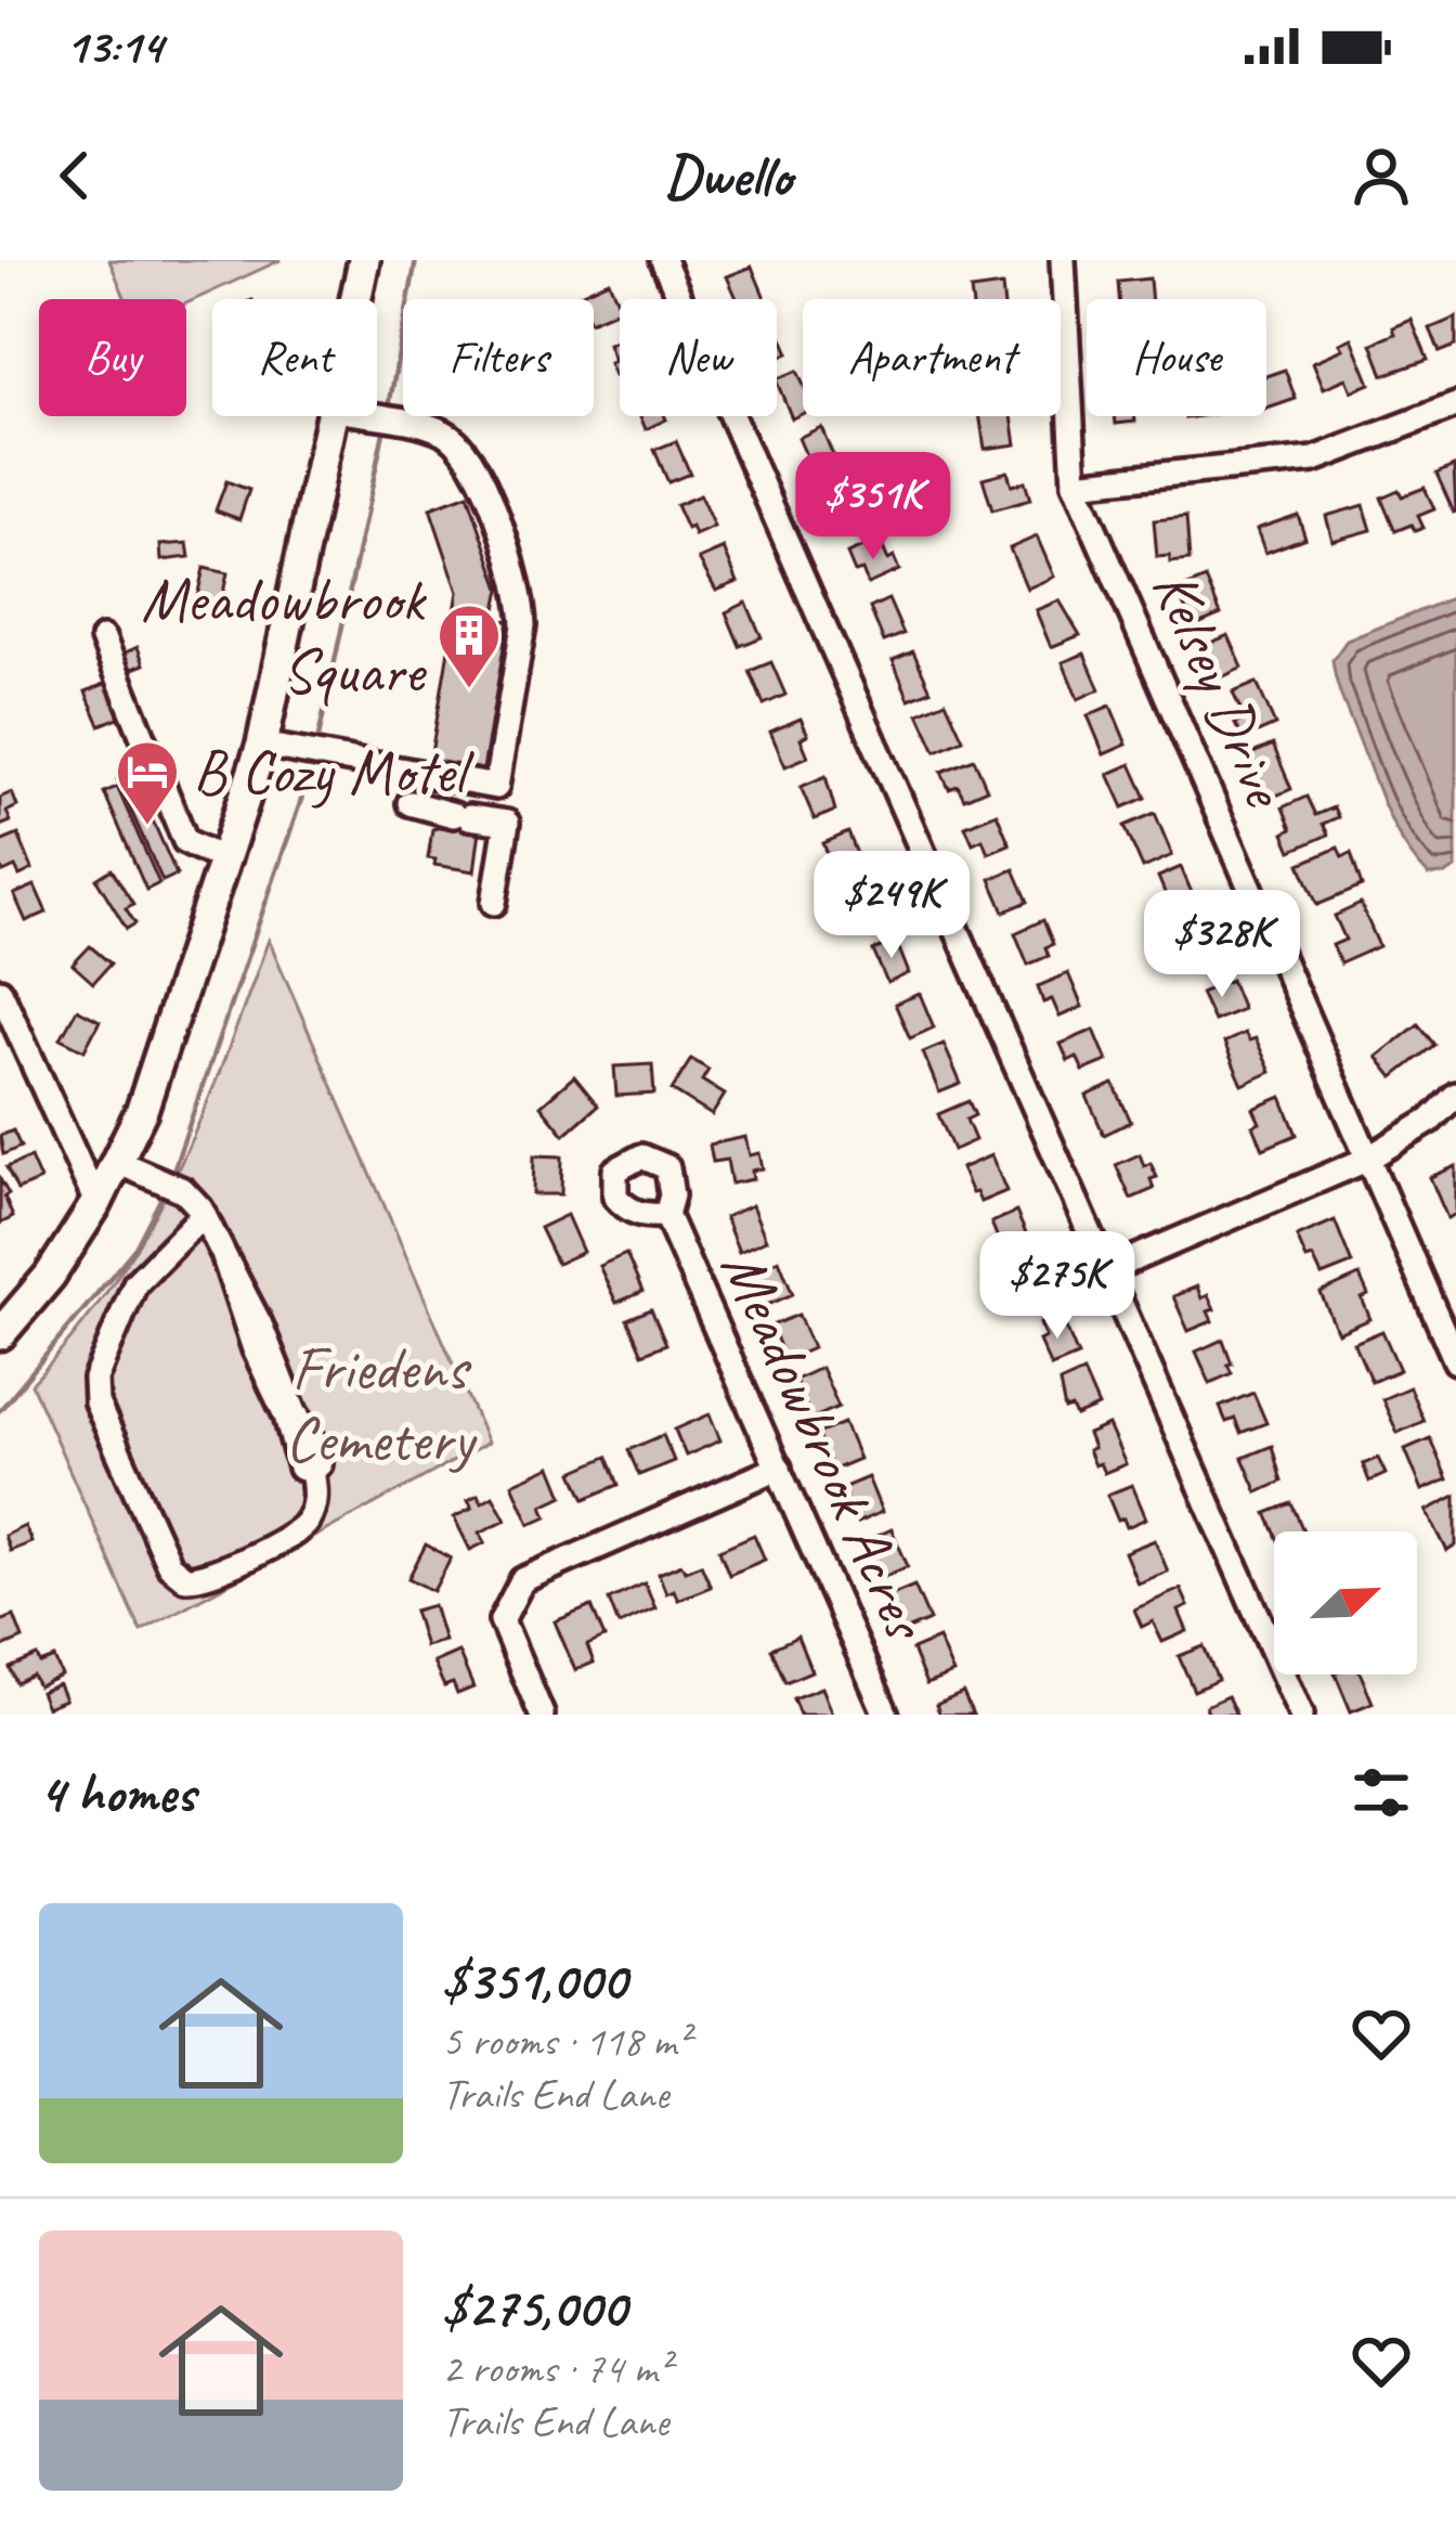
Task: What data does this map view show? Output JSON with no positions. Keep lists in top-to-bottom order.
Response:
{
  "streets": {
    "street": ["Kelsey Drive", "Meadowbrook Acres"]
  },
  "parks": ["Friedens Cemetery"],
  "places": {
    "building": ["Meadowbrook Square"],
    "hotel": ["B Cozy Motel"]
  },
  "north": "top right",
  "page": {
    "status": "13:14",
    "header": "Dwello",
    "chip": [
      "Buy",
      "Rent",
      "Filters",
      "New",
      "Apartment",
      "House"
    ],
    "price": [
      "$351K",
      "$249K",
      "$328K",
      "$275K"
    ],
    "heading": "4 homes",
    "list": [
      {
        "name": "$351,000",
        "note": "5 rooms · 118 m² · Trails End Lane"
      },
      {
        "name": "$275,000",
        "note": "2 rooms · 74 m² · Trails End Lane"
      }
    ]
  }
}
